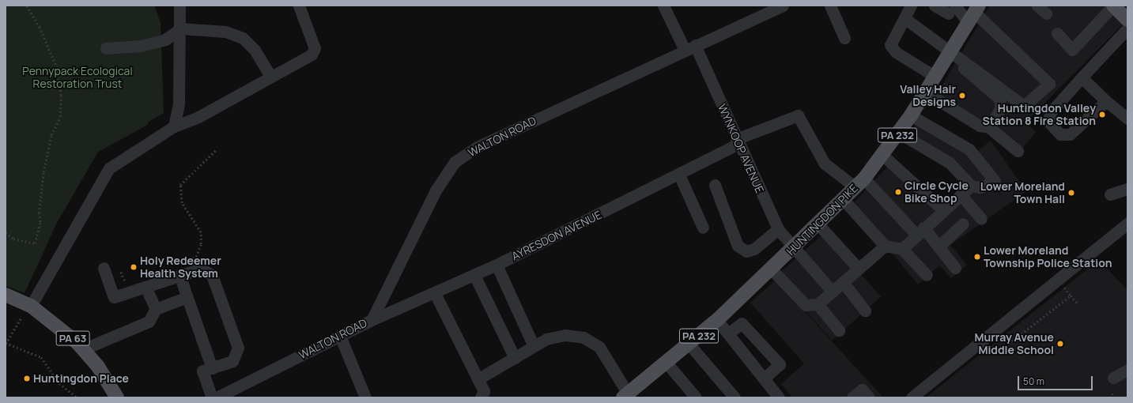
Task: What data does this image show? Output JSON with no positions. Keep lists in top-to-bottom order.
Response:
{
  "streets": {
    "main road": ["PA 232", "HUNTINGDON PIKE", "PA 63"],
    "street": ["WALTON ROAD", "WYNKOOP AVENUE", "AYRESDON AVENUE"]
  },
  "crossings": [
    ["WALTON ROAD", "WYNKOOP AVENUE"],
    ["WALTON ROAD", "AYRESDON AVENUE"],
    ["WYNKOOP AVENUE", "HUNTINGDON PIKE"],
    ["WYNKOOP AVENUE", "AYRESDON AVENUE"],
    ["HUNTINGDON PIKE", "AYRESDON AVENUE"]
  ],
  "parks": ["Pennypack Ecological Restoration Trust"],
  "places": [
    "Valley Hair Designs",
    "Huntingdon Valley Station 8 Fire Station",
    "Circle Cycle Bike Shop",
    "Lower Moreland Town Hall",
    "Lower Moreland Township Police Station",
    "Holy Redeemer Health System",
    "Murray Avenue Middle School",
    "Huntingdon Place"
  ],
  "scale_bar": "50 m"
}
